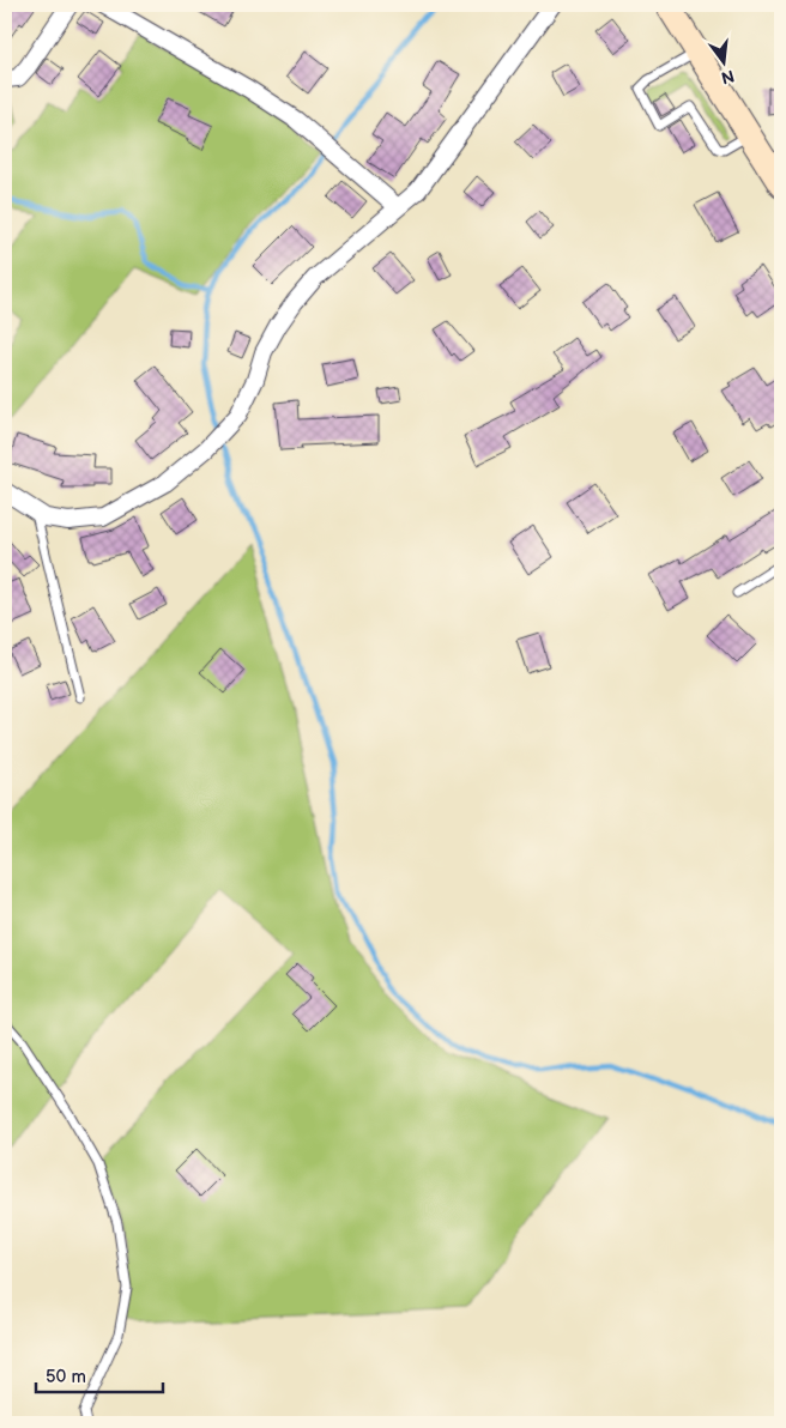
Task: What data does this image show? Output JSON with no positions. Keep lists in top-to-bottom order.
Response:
{
  "scale_bar": "50 m",
  "north": "bottom"
}
